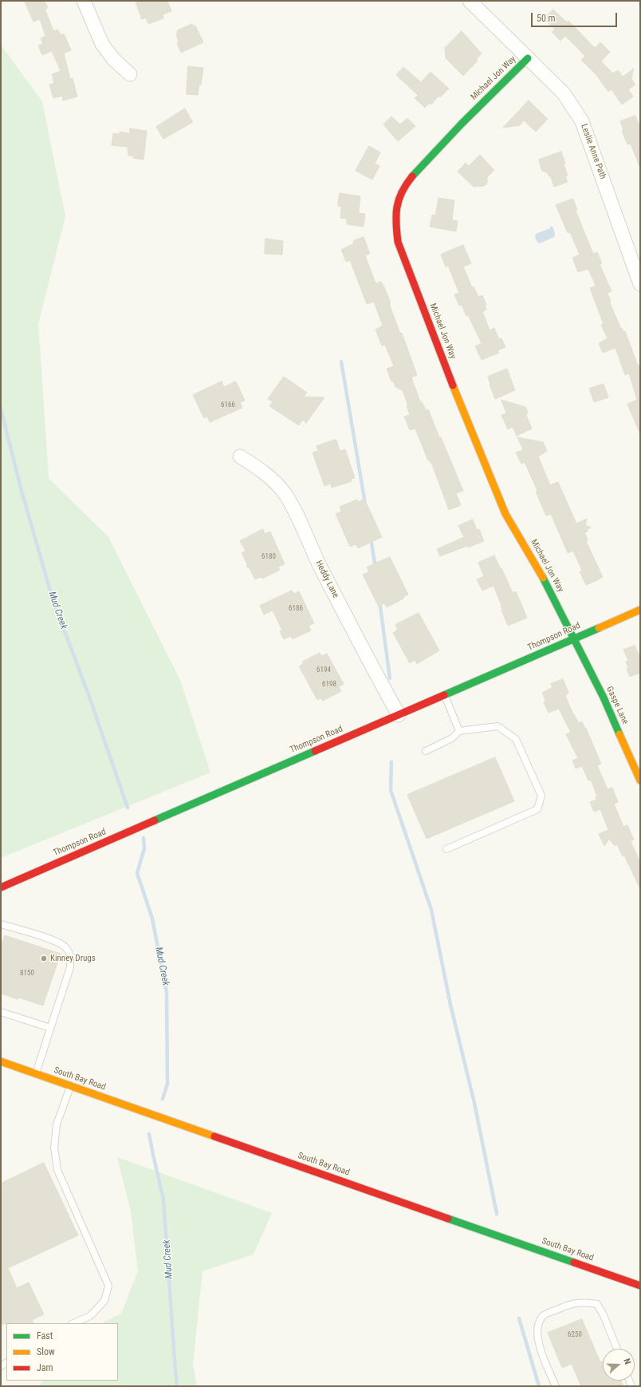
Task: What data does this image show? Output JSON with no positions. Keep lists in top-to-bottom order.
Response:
{
  "streets": {
    "street": [
      "Michael Jon Way",
      "Leslie Anne Path",
      "Heddy Lane",
      "Thompson Road",
      "Gaspe Lane",
      "South Bay Road"
    ]
  },
  "crossings": [
    ["Michael Jon Way", "Leslie Anne Path"],
    ["Michael Jon Way", "Thompson Road"],
    ["Michael Jon Way", "Gaspe Lane"],
    ["Heddy Lane", "Thompson Road"],
    ["Thompson Road", "Gaspe Lane"]
  ],
  "water": ["Mud Creek"],
  "places": ["Kinney Drugs"],
  "house_numbers": [
    "6166",
    "6180",
    "6186",
    "6194",
    "6198",
    "8150",
    "6250"
  ],
  "legend": ["Fast", "Slow", "Jam"],
  "scale_bar": "50 m",
  "north": "right"
}
